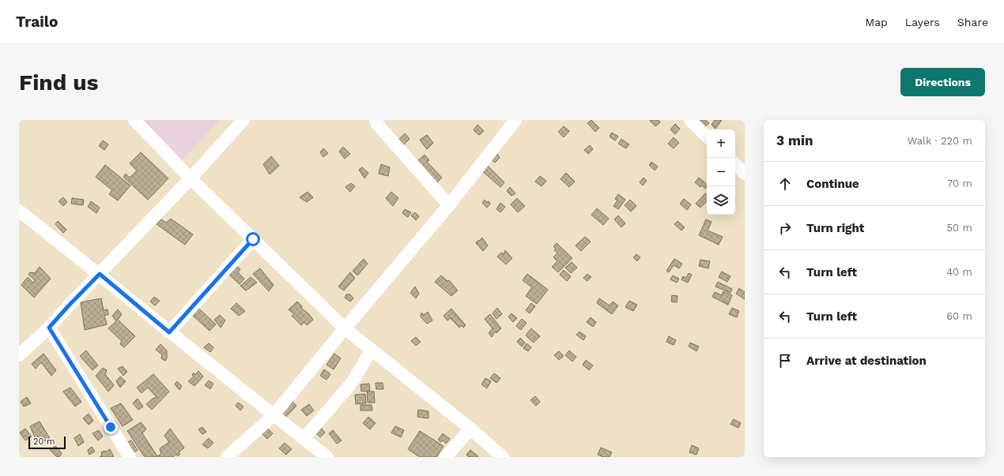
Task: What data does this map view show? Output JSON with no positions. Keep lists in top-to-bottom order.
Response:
{
  "scale_bar": "20 m",
  "page": {
    "header": "Trailo",
    "nav": ["Map", "Layers", "Share"],
    "buttons": "Directions",
    "title": "Find us",
    "heading": ["3 min", "Walk · 220 m"],
    "map_buttons": ["+", "−"],
    "list": [
      ["Continue", "70 m"],
      ["Turn right", "50 m"],
      ["Turn left", "40 m"],
      ["Turn left", "60 m"],
      "Arrive at destination"
    ],
    "scale": "20 m"
  }
}
